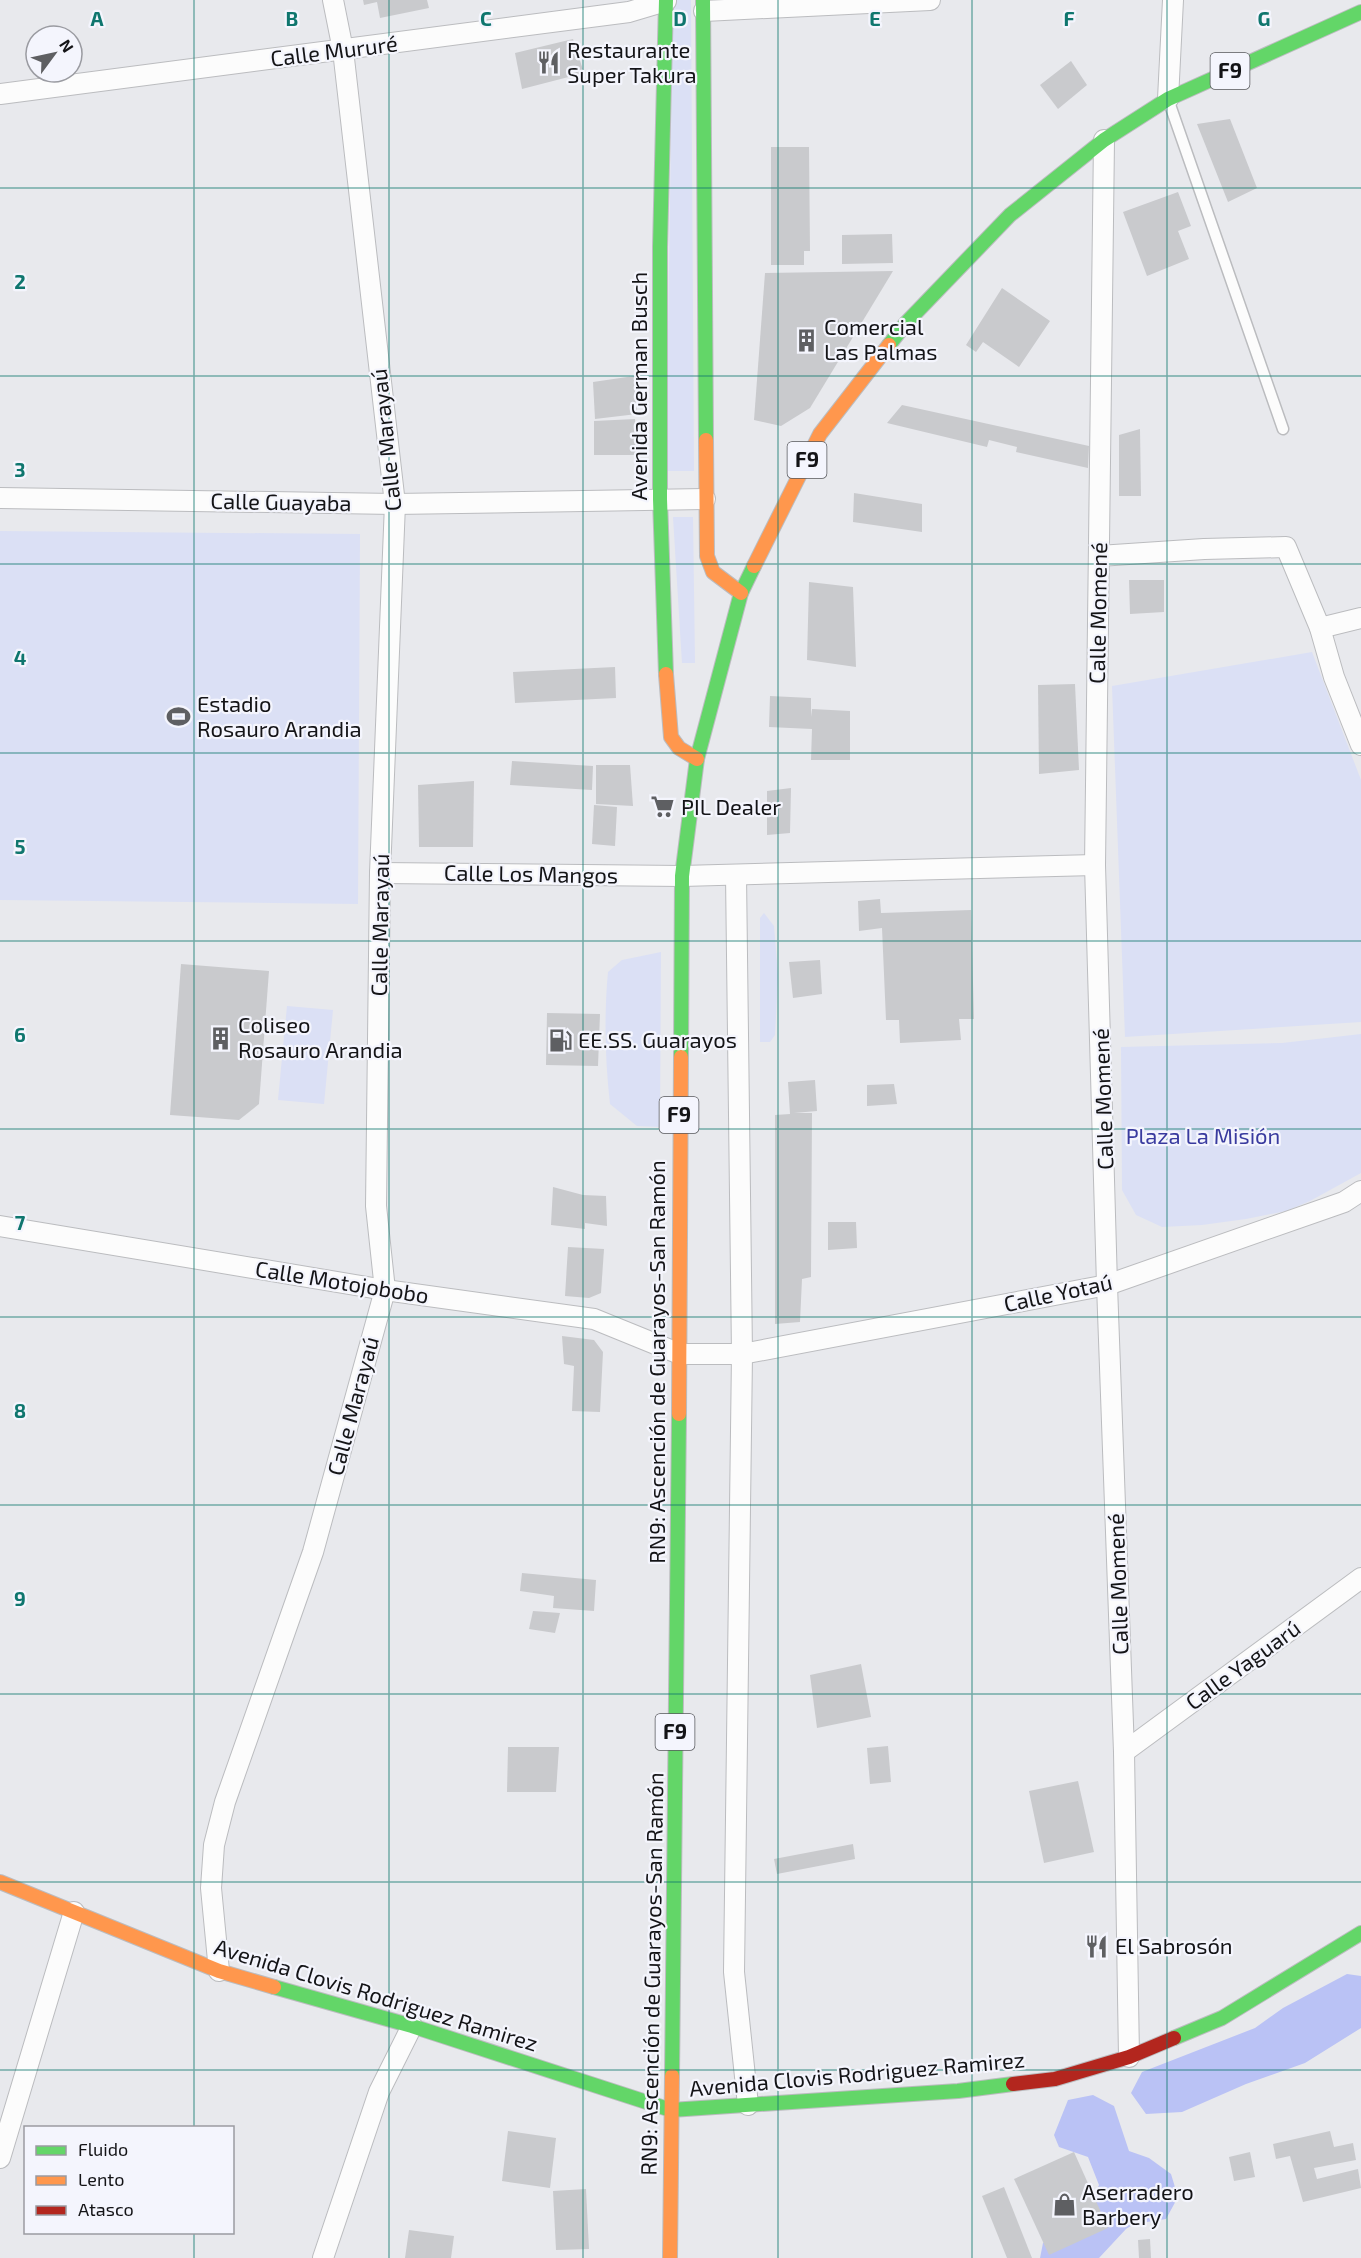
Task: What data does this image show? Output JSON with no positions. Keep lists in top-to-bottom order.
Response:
{
  "streets": {
    "main road": [
      "F9",
      "Avenida German Busch",
      "RN9: Ascención de Guarayos-San Ramón",
      "Avenida Clovis Rodriguez Ramirez"
    ],
    "street": [
      "Calle Mururé",
      "Calle Marayaú",
      "Calle Guayaba",
      "Calle Momené",
      "Calle Los Mangos",
      "Calle Motojobobo",
      "Calle Yotaú",
      "Calle Yaguarú"
    ]
  },
  "crossings": [
    ["Calle Mururé", "Avenida German Busch"],
    ["Calle Mururé", "Calle Marayaú"],
    ["Avenida German Busch", "Calle Guayaba"],
    ["Avenida German Busch", "RN9: Ascención de Guarayos-San Ramón"],
    ["Calle Marayaú", "Calle Guayaba"],
    ["Calle Marayaú", "Calle Los Mangos"],
    ["Calle Marayaú", "Calle Motojobobo"],
    ["Calle Marayaú", "Avenida Clovis Rodriguez Ramirez"],
    ["Calle Momené", "Calle Los Mangos"],
    ["Calle Momené", "Calle Yotaú"],
    ["Calle Momené", "RN9: Ascención de Guarayos-San Ramón"],
    ["Calle Momené", "Calle Yaguarú"],
    ["Calle Momené", "Avenida Clovis Rodriguez Ramirez"],
    ["Calle Los Mangos", "RN9: Ascención de Guarayos-San Ramón"],
    ["Calle Motojobobo", "Calle Yotaú"],
    ["Calle Motojobobo", "RN9: Ascención de Guarayos-San Ramón"],
    ["Calle Yotaú", "RN9: Ascención de Guarayos-San Ramón"],
    ["RN9: Ascención de Guarayos-San Ramón", "Avenida Clovis Rodriguez Ramirez"]
  ],
  "parks": ["Plaza La Misión"],
  "places": {
    "restaurant": ["Restaurante Super Takura", "El Sabrosón"],
    "building": ["Comercial Las Palmas", "Coliseo Rosauro Arandia"],
    "sports": ["Estadio Rosauro Arandia"],
    "supermarket": ["PIL Dealer"],
    "fuel station": ["EE.SS. Guarayos"],
    "shop": ["Aserradero Barbery"]
  },
  "legend": ["Fluido", "Lento", "Atasco"],
  "north": "top right",
  "grid": {
    "columns": [
      "A",
      "B",
      "C",
      "D",
      "E",
      "F",
      "G"
    ],
    "rows": [
      "2",
      "3",
      "4",
      "5",
      "6",
      "7",
      "8",
      "9"
    ]
  }
}
